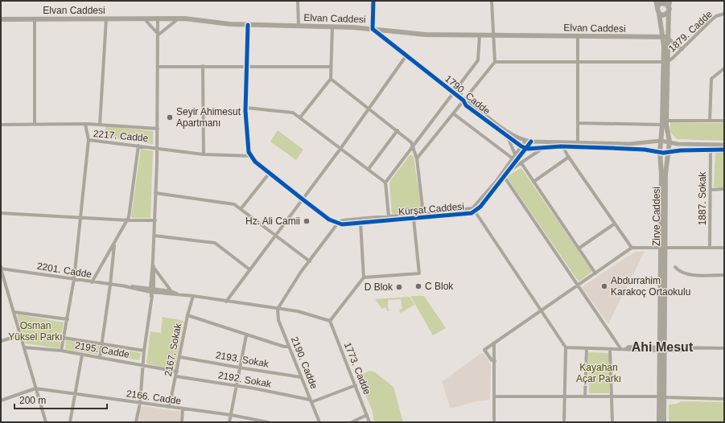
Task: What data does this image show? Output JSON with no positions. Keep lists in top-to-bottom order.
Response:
{
  "streets": {
    "main road": ["Elvan Caddesi", "Zirve Caddesi"],
    "street": [
      "1879. Cadde",
      "1790. Cadde",
      "2217. Cadde",
      "1887. Sokak",
      "Kürşat Caddesi",
      "2201. Cadde",
      "2195. Cadde",
      "2167. Sokak",
      "2193. Sokak",
      "2190. Cadde",
      "1773. Cadde",
      "2192. Sokak",
      "2166. Cadde"
    ]
  },
  "crossings": [
    ["Elvan Caddesi", "1790. Cadde"],
    ["Elvan Caddesi", "Zirve Caddesi"],
    ["1879. Cadde", "Zirve Caddesi"],
    ["1790. Cadde", "Kürşat Caddesi"],
    ["2217. Cadde", "2201. Cadde"],
    ["2217. Cadde", "2195. Cadde"],
    ["2201. Cadde", "2167. Sokak"],
    ["2201. Cadde", "2190. Cadde"],
    ["2201. Cadde", "1773. Cadde"],
    ["2195. Cadde", "2167. Sokak"],
    ["2167. Sokak", "2193. Sokak"],
    ["2167. Sokak", "2192. Sokak"],
    ["2167. Sokak", "2166. Cadde"],
    ["2193. Sokak", "2190. Cadde"],
    ["2190. Cadde", "2192. Sokak"]
  ],
  "districts": ["Ahi Mesut"],
  "parks": ["Osman Yüksel Parkı", "Kayahan Açar Parkı"],
  "places": [
    "Seyir Ahimesut Apartmanı",
    "Hz. Ali Camii",
    "C Blok",
    "Abdurrahim Karakoç Ortaokulu",
    "D Blok"
  ],
  "scale_bar": "200 m"
}
